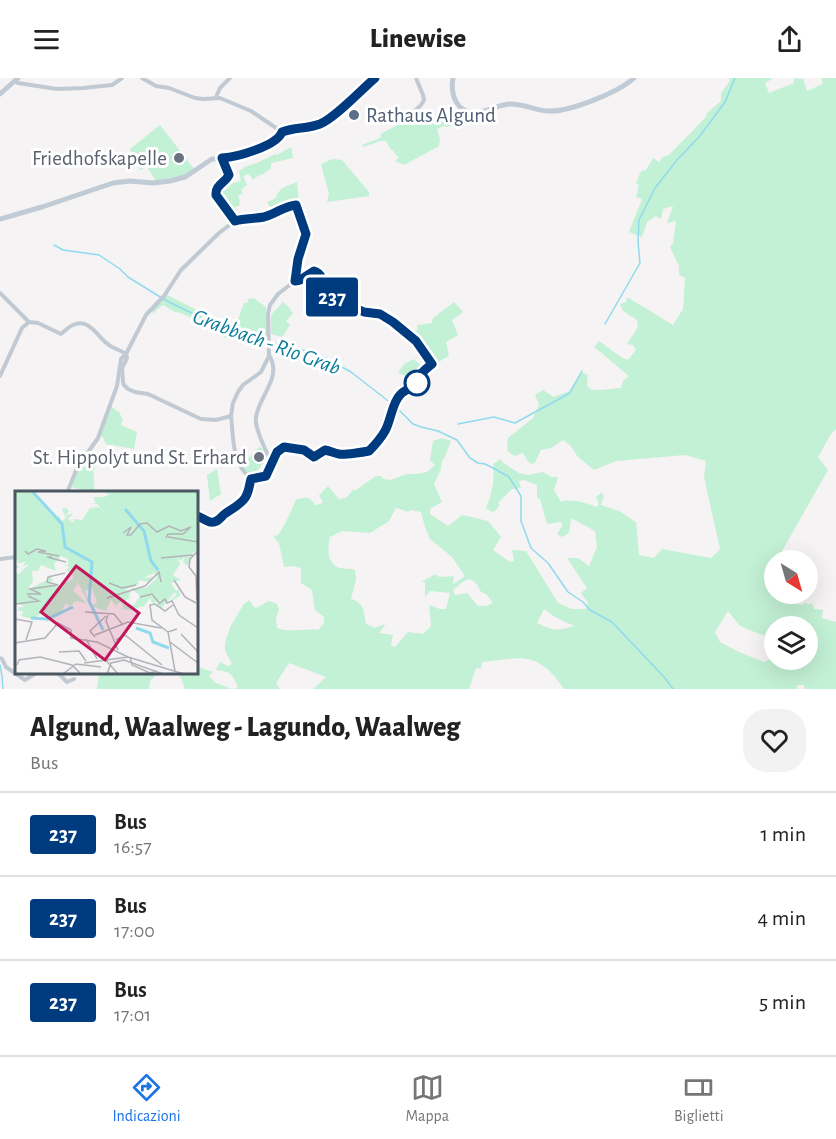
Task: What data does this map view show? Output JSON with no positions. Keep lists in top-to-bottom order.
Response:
{
  "water": ["Grabbach - Rio Grab"],
  "places": ["Rathaus Algund", "Friedhofskapelle", "St. Hippolyt und St. Erhard"],
  "lines": ["bus line 237"],
  "north": "bottom right",
  "page": {
    "header": "Linewise",
    "on_map": "237",
    "heading": ["Algund, Waalweg - Lagundo, Waalweg", "Bus"],
    "list": [
      {
        "mark": "237",
        "name": "Bus",
        "note": "16:57",
        "value": "1 min"
      },
      {
        "mark": "237",
        "name": "Bus",
        "note": "17:00",
        "value": "4 min"
      },
      {
        "mark": "237",
        "name": "Bus",
        "note": "17:01",
        "value": "5 min"
      }
    ],
    "tabs": ["Indicazioni", "Mappa", "Biglietti"]
  }
}
